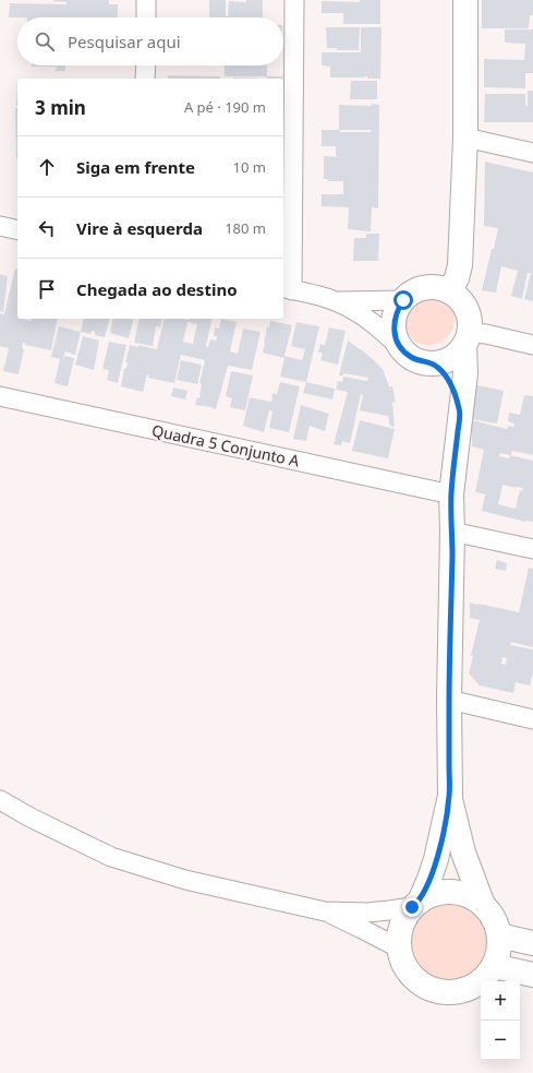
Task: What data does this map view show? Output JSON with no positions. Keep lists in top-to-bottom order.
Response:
{
  "streets": {
    "street": ["Quadra 5 Conjunto A"]
  },
  "page": {
    "search": "Pesquisar aqui",
    "heading": ["3 min", "A pé · 190 m"],
    "list": [
      ["Siga em frente", "10 m"],
      ["Vire à esquerda", "180 m"],
      "Chegada ao destino"
    ],
    "map_buttons": ["+", "−"]
  }
}
